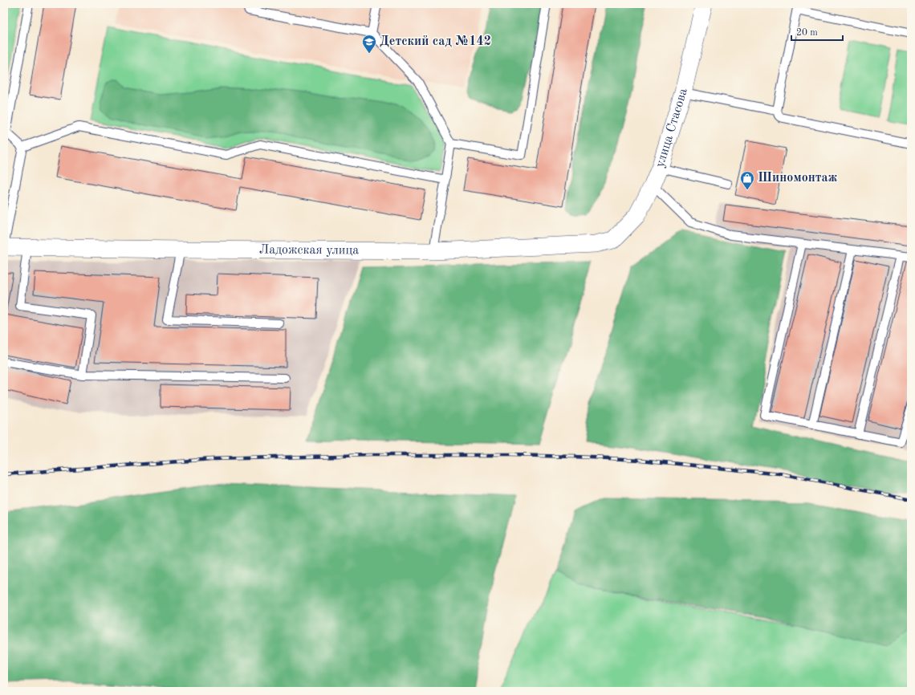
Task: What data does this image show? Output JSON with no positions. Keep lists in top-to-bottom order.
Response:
{
  "streets": {
    "street": ["улица Стасова", "Ладожская улица"]
  },
  "crossings": [
    ["улица Стасова", "Ладожская улица"]
  ],
  "places": {
    "school or university": ["Детский сад №142"],
    "shop": ["Шиномонтаж"]
  },
  "scale_bar": "20 m"
}
